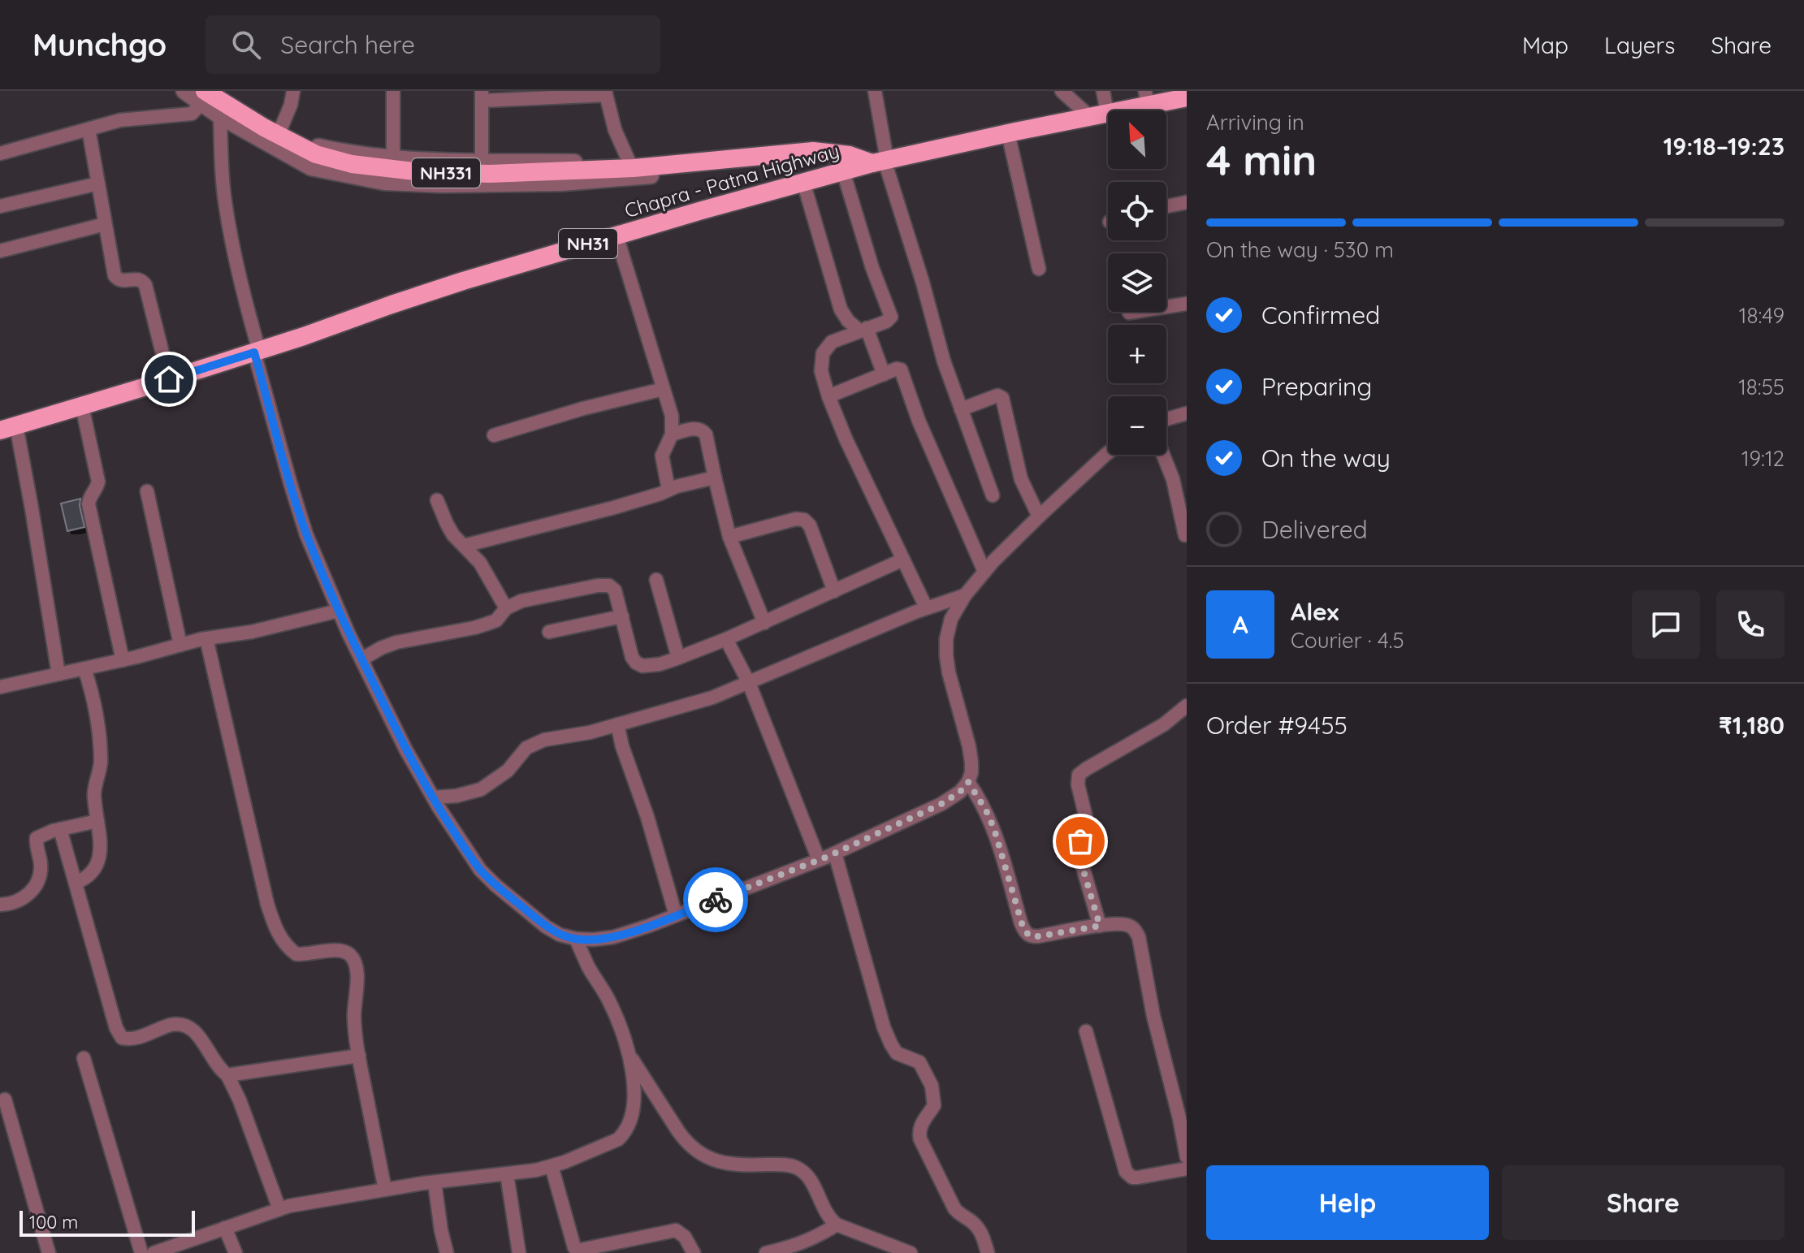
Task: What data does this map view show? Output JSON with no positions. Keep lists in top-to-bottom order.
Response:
{
  "streets": {
    "highway": ["NH331", "Chapra - Patna Highway", "NH31"]
  },
  "crossings": [
    ["NH331", "Chapra - Patna Highway"]
  ],
  "scale_bar": "100 m",
  "north": "top left",
  "page": {
    "header": "Munchgo",
    "search": "Search here",
    "nav": ["Map", "Layers", "Share"],
    "heading": ["4 min", "Arriving in", "19:18–19:23"],
    "panel": [
      "Alex",
      "Courier · 4.5",
      "Order #9455",
      "₹1,180"
    ],
    "map_buttons": ["+", "−"],
    "bar": "On the way · 530 m",
    "list": [
      ["Confirmed", "18:49"],
      ["Preparing", "18:55"],
      ["On the way", "19:12"],
      "Delivered"
    ],
    "round": "A",
    "buttons": ["Help", "Share"],
    "scale": "100 m"
  }
}
